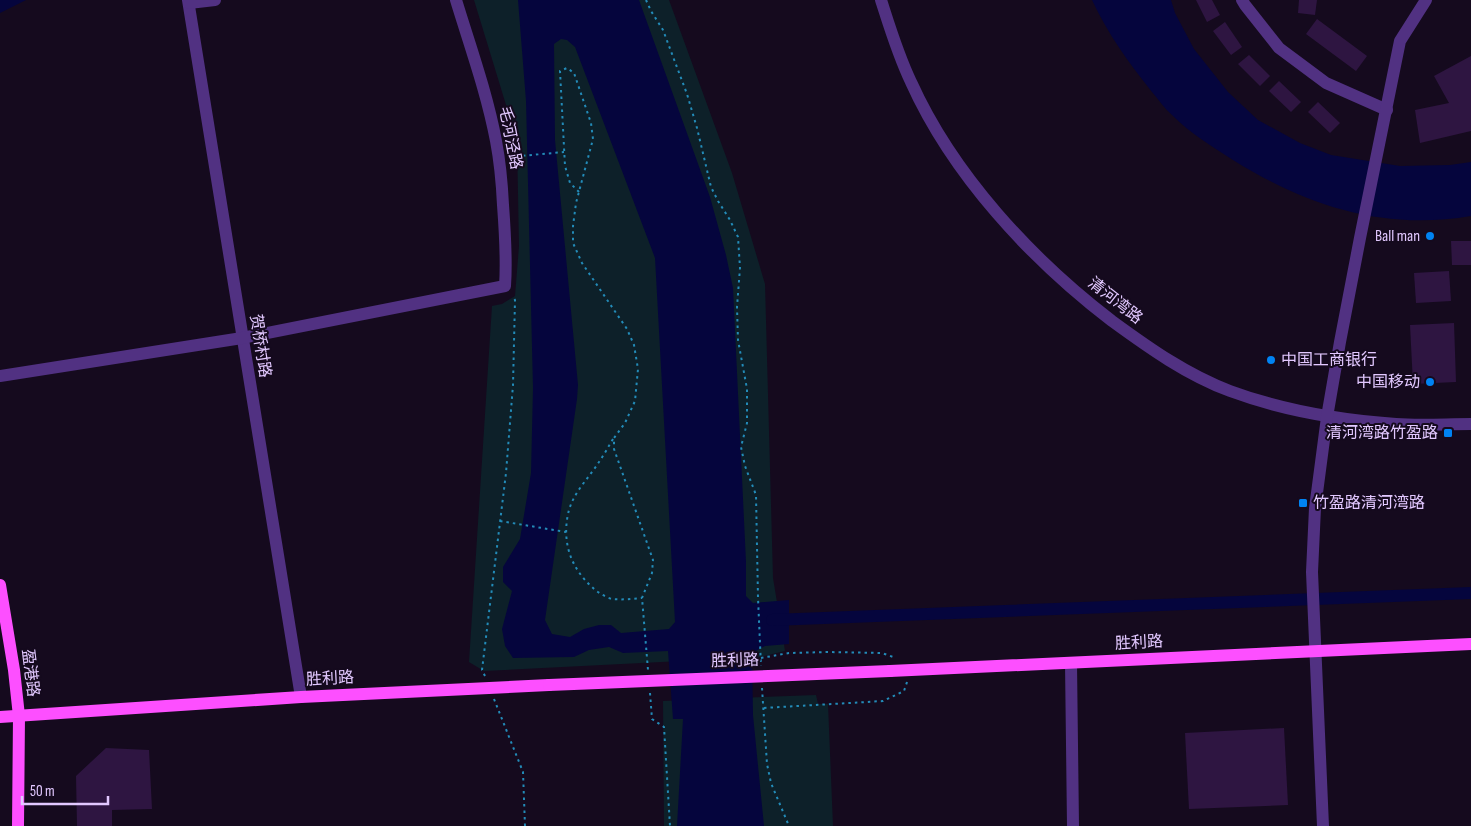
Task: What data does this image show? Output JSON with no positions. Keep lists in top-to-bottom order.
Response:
{
  "streets": {
    "main road": ["胜利路", "盈港路"],
    "street": ["毛河泾路", "清河湾路", "贺桥村路"]
  },
  "crossings": [
    ["贺桥村路", "胜利路"],
    ["胜利路", "盈港路"]
  ],
  "places": {
    "other": ["Ball man", "中国工商银行", "中国移动"],
    "transit": ["清河湾路竹盈路", "竹盈路清河湾路"]
  },
  "scale_bar": "50 m"
}
